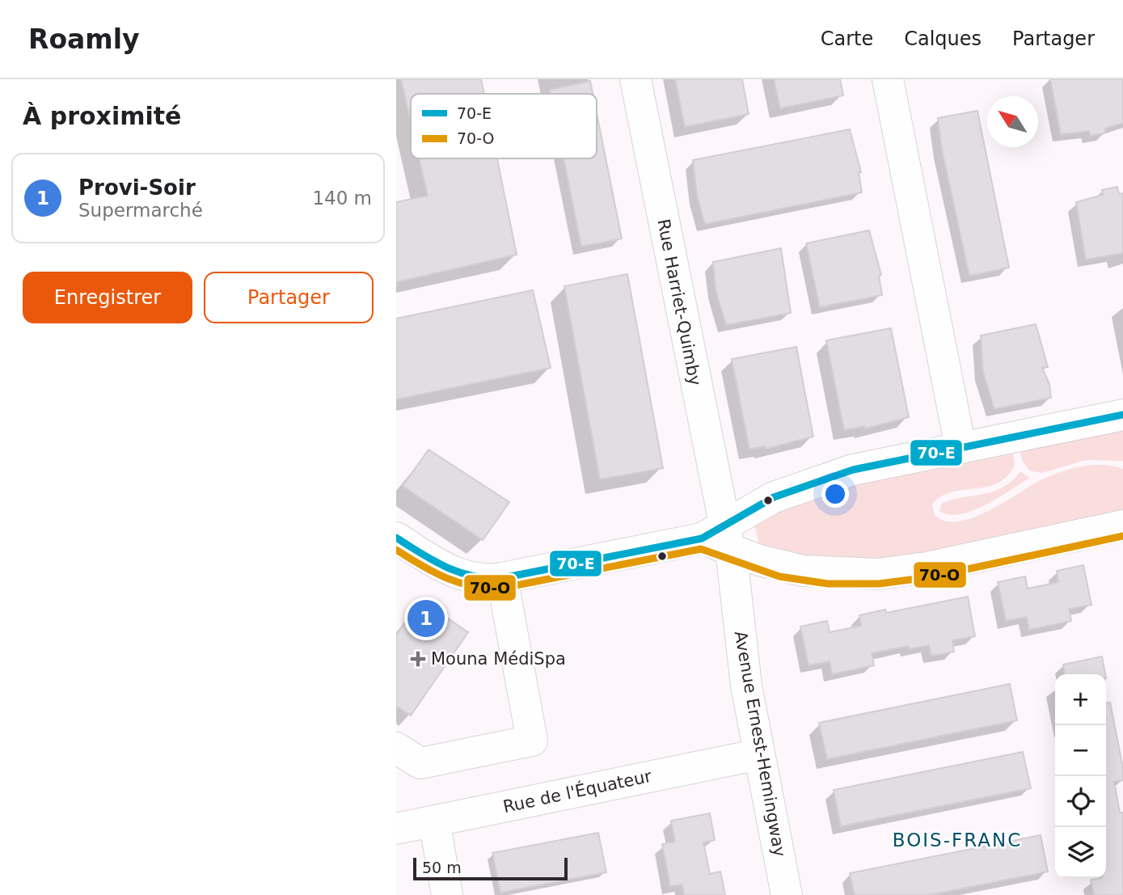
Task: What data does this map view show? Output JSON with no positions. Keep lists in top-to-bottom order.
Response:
{
  "streets": {
    "street": ["Rue Harriet-Quimby", "Avenue Ernest-Hemingway", "Rue de l'Équateur"]
  },
  "crossings": [
    ["Rue Harriet-Quimby", "Avenue Ernest-Hemingway"],
    ["Avenue Ernest-Hemingway", "Rue de l'Équateur"]
  ],
  "districts": ["BOIS-FRANC"],
  "places": {
    "health": ["Mouna MédiSpa"]
  },
  "lines": ["transit line 70-E", "transit line 70-O"],
  "legend": ["70-E", "70-O"],
  "scale_bar": "50 m",
  "north": "top left",
  "page": {
    "header": "Roamly",
    "nav": ["Carte", "Calques", "Partager"],
    "heading": "À proximité",
    "list": [
      {
        "mark": "1",
        "name": "Provi-Soir",
        "note": "Supermarché",
        "value": "140 m"
      }
    ],
    "buttons": ["Enregistrer", "Partager"],
    "pins": "1",
    "map_buttons": ["+", "−"],
    "scale": "50 m"
  }
}
